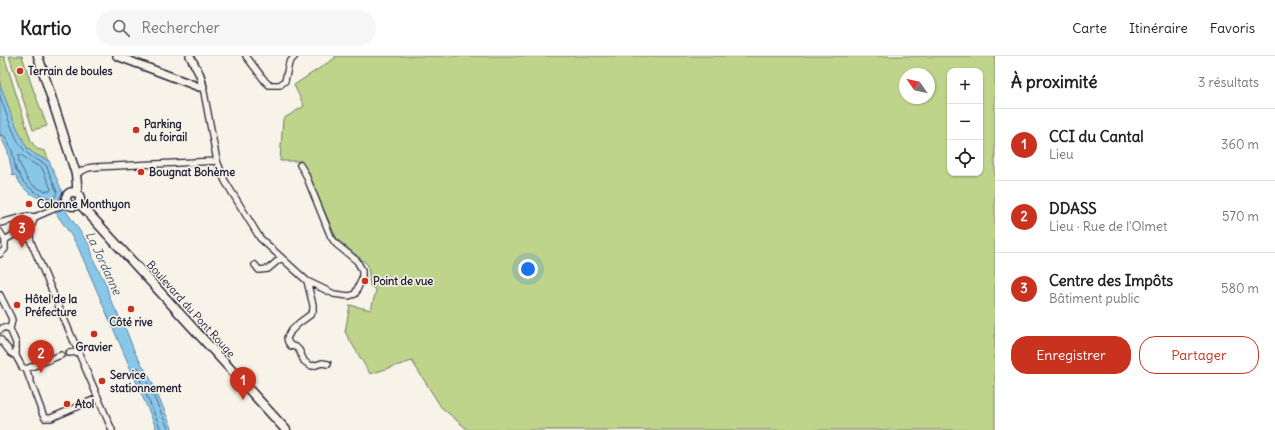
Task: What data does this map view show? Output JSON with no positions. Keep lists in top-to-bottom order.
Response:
{
  "streets": {
    "main road": ["Boulevard du Pont Rouge"]
  },
  "water": ["La Jordanne"],
  "places": [
    "Terrain de boules",
    "Parking du foirail",
    "Bougnat Bohème",
    "Colonne Monthyon",
    "Point de vue",
    "Hôtel de la Préfecture",
    "Côté rive",
    "Gravier",
    "Service stationnement",
    "Atol"
  ],
  "north": "top left",
  "page": {
    "header": "Kartio",
    "search": "Rechercher",
    "nav": ["Carte", "Itinéraire", "Favoris"],
    "heading": ["À proximité", "3 résultats"],
    "map_buttons": ["+", "−"],
    "list": [
      {
        "mark": "1",
        "name": "CCI du Cantal",
        "note": "Lieu",
        "value": "360 m"
      },
      {
        "mark": "2",
        "name": "DDASS",
        "note": "Lieu · Rue de l'Olmet",
        "value": "570 m"
      },
      {
        "mark": "3",
        "name": "Centre des Impôts",
        "note": "Bâtiment public",
        "value": "580 m"
      }
    ],
    "pins": ["3", "2", "1"],
    "buttons": ["Enregistrer", "Partager"]
  }
}
